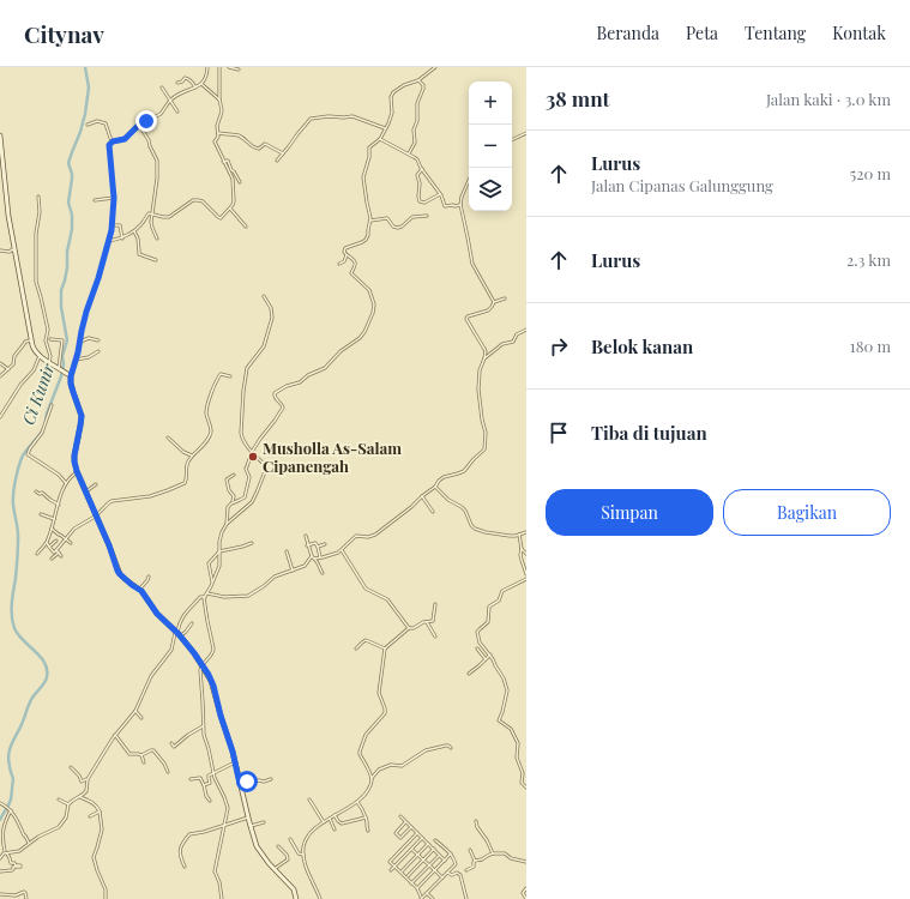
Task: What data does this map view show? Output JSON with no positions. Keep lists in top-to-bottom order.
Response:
{
  "water": ["Ci Kunir"],
  "places": ["Musholla As-Salam Cipanengah"],
  "page": {
    "header": "Citynav",
    "nav": [
      "Beranda",
      "Peta",
      "Tentang",
      "Kontak"
    ],
    "heading": ["38 mnt", "Jalan kaki · 3.0 km"],
    "map_buttons": ["+", "−"],
    "list": [
      ["Lurus", "Jalan Cipanas Galunggung", "520 m"],
      ["Lurus", "2.3 km"],
      ["Belok kanan", "180 m"],
      "Tiba di tujuan"
    ],
    "buttons": ["Simpan", "Bagikan"]
  }
}
